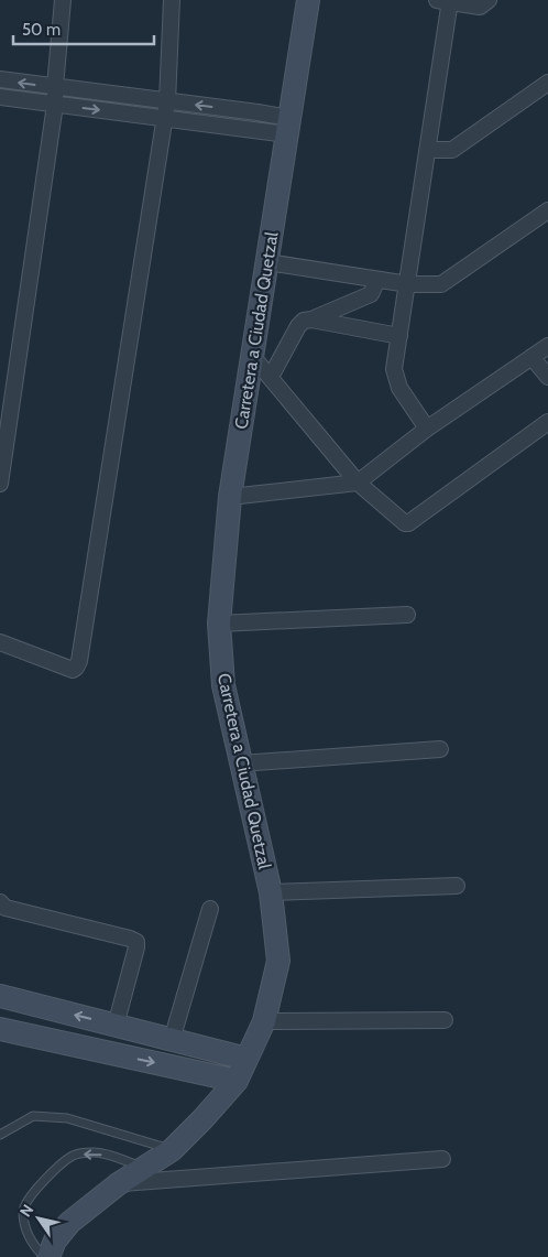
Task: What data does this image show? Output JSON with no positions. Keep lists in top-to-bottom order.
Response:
{
  "streets": {
    "main road": ["Carretera a Ciudad Quetzal"]
  },
  "scale_bar": "50 m",
  "north": "top left"
}
